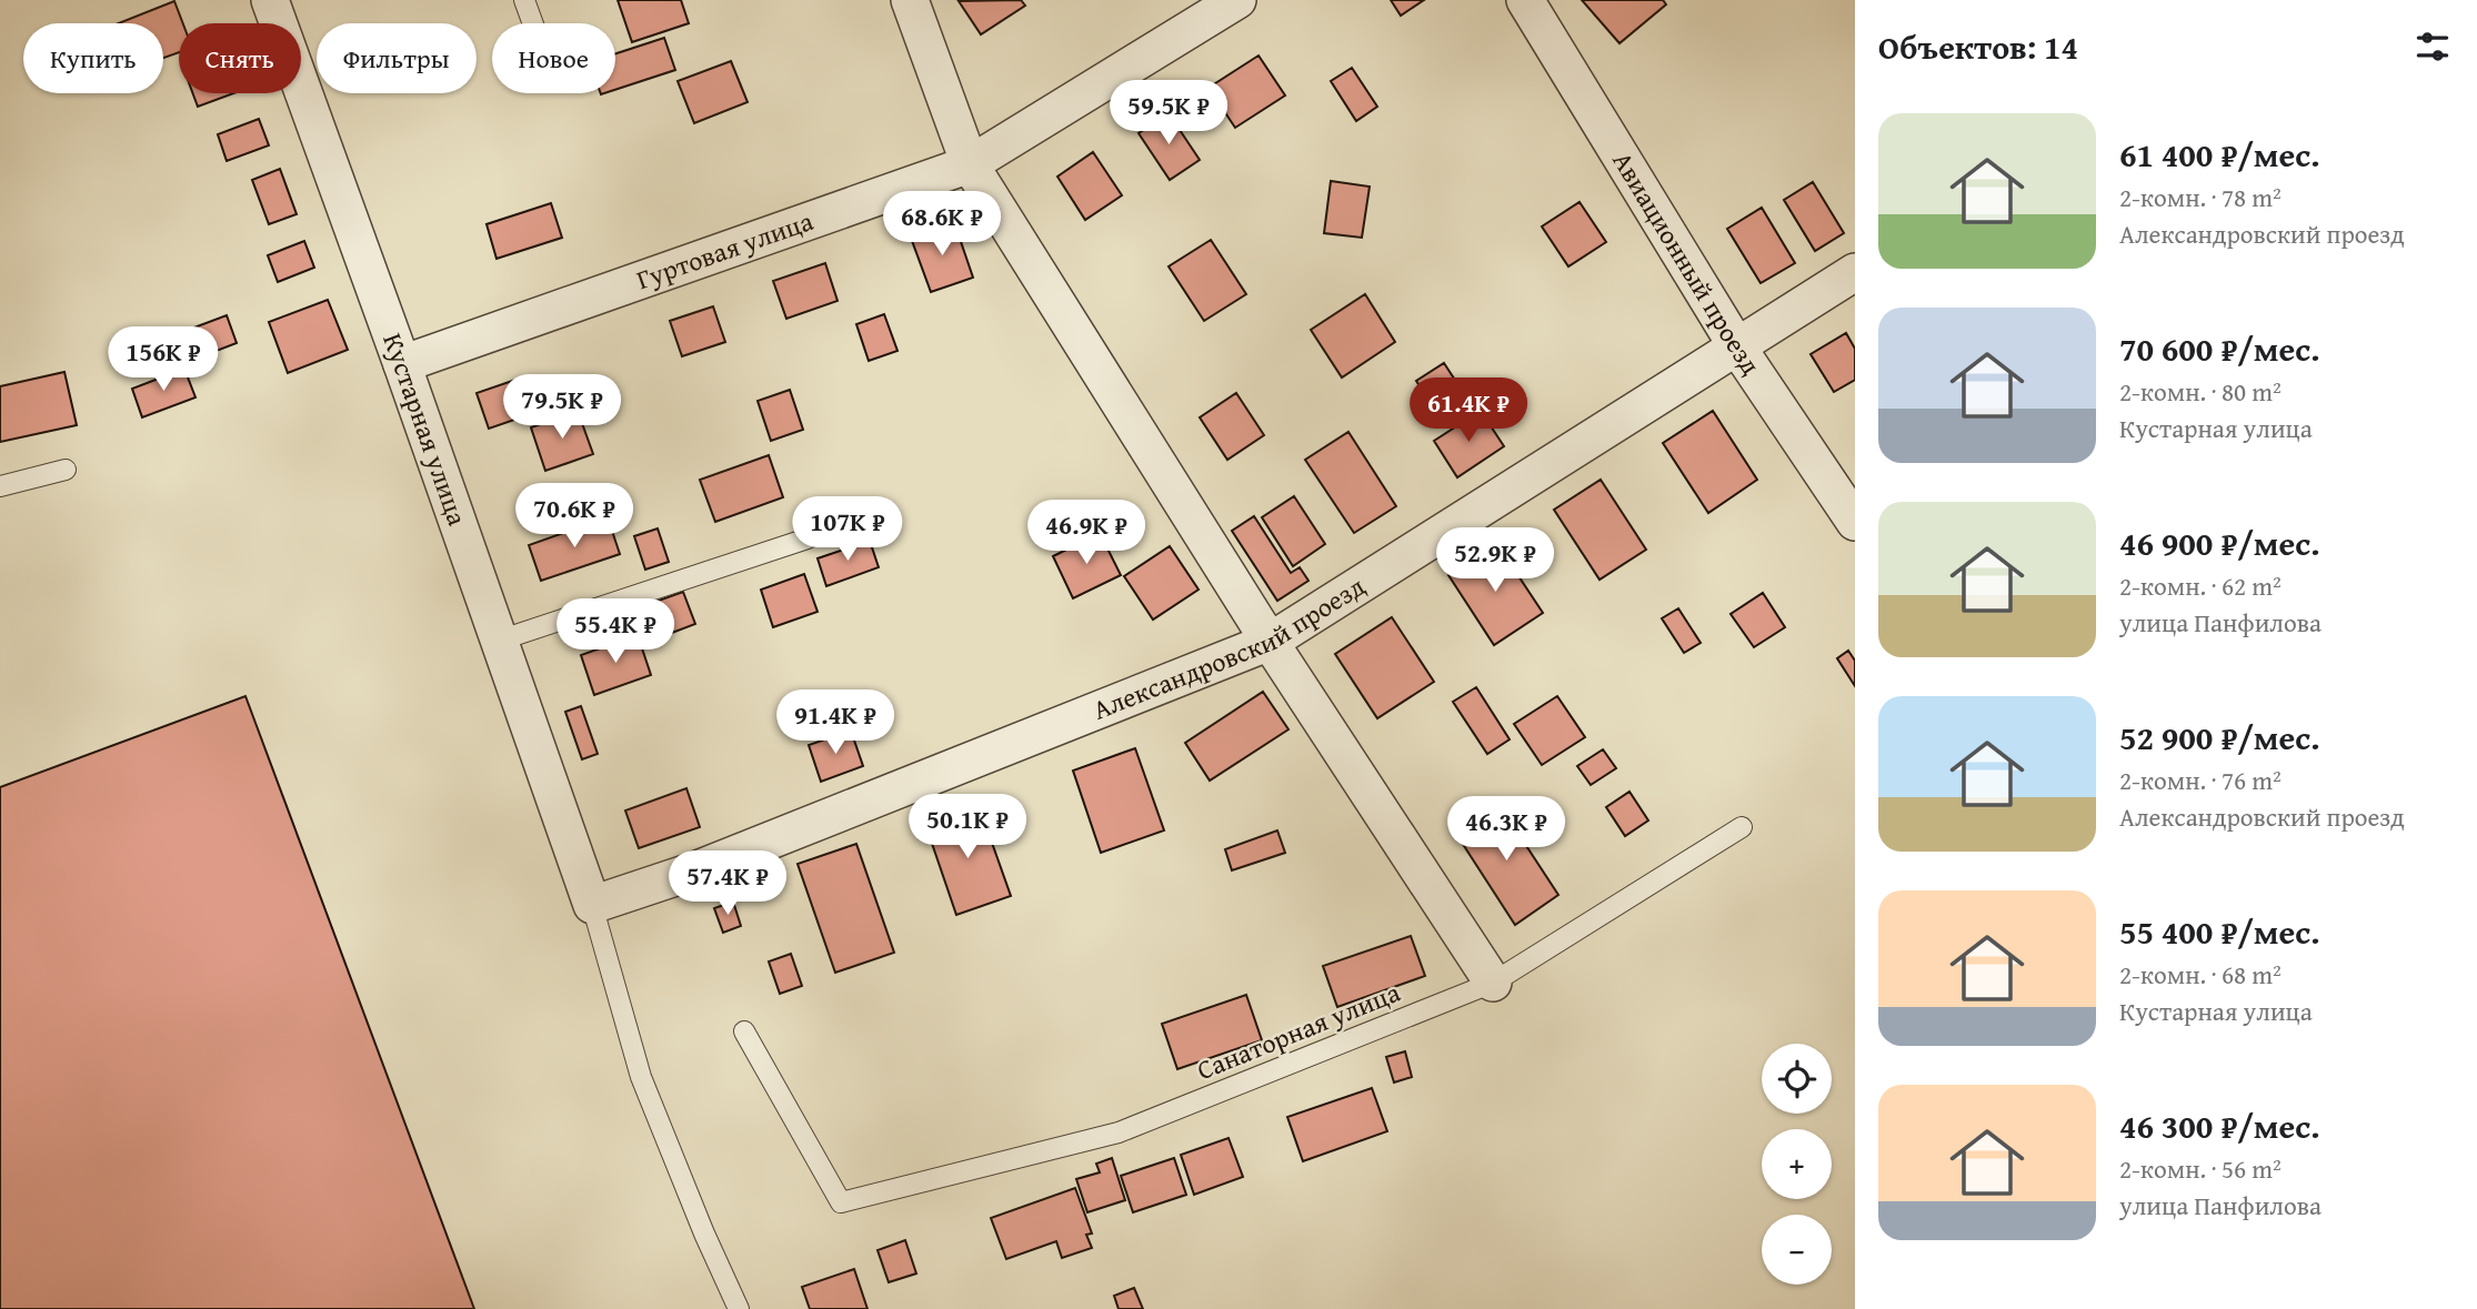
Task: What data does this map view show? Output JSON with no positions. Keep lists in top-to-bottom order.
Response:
{
  "streets": {
    "street": [
      "Гуртовая улица",
      "Авиационный проезд",
      "Кустарная улица",
      "Александровский проезд"
    ],
    "lane": ["Санаторная улица"]
  },
  "crossings": [
    ["Гуртовая улица", "Кустарная улица"],
    ["Авиационный проезд", "Александровский проезд"],
    ["Кустарная улица", "Александровский проезд"]
  ],
  "page": {
    "heading": "Объектов: 14",
    "chip": [
      "Купить",
      "Снять",
      "Фильтры",
      "Новое"
    ],
    "price": [
      "59.5K ₽",
      "68.6K ₽",
      "156K ₽",
      "79.5K ₽",
      "61.4K ₽",
      "70.6K ₽",
      "107K ₽",
      "46.9K ₽",
      "52.9K ₽",
      "55.4K ₽",
      "91.4K ₽",
      "50.1K ₽",
      "46.3K ₽",
      "57.4K ₽"
    ],
    "list": [
      {
        "name": "61 400 ₽/мес.",
        "note": "2-комн. · 78 m² · Александровский проезд"
      },
      {
        "name": "70 600 ₽/мес.",
        "note": "2-комн. · 80 m² · Кустарная улица"
      },
      {
        "name": "46 900 ₽/мес.",
        "note": "2-комн. · 62 m² · улица Панфилова"
      },
      {
        "name": "52 900 ₽/мес.",
        "note": "2-комн. · 76 m² · Александровский проезд"
      },
      {
        "name": "55 400 ₽/мес.",
        "note": "2-комн. · 68 m² · Кустарная улица"
      },
      {
        "name": "46 300 ₽/мес.",
        "note": "2-комн. · 56 m² · улица Панфилова"
      }
    ],
    "map_buttons": ["+", "−"]
  }
}
